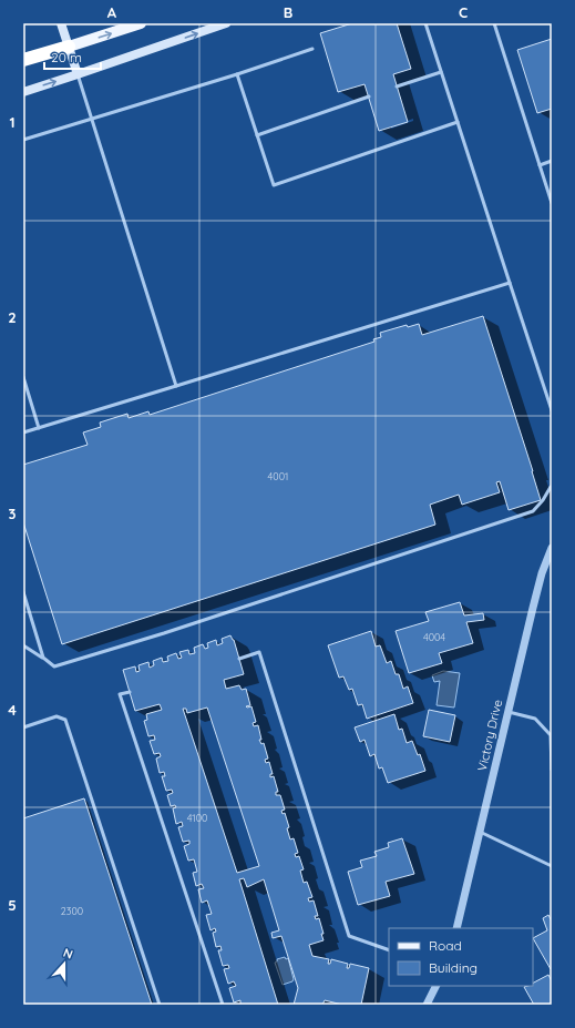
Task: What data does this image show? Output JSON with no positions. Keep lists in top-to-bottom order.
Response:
{
  "streets": {
    "street": ["Victory Drive"]
  },
  "house_numbers": [
    "4001",
    "4004",
    "4100",
    "2300"
  ],
  "legend": ["Road", "Building"],
  "scale_bar": "20 m",
  "north": "top",
  "grid": {
    "columns": ["A", "B", "C"],
    "rows": [
      "1",
      "2",
      "3",
      "4",
      "5"
    ]
  }
}
